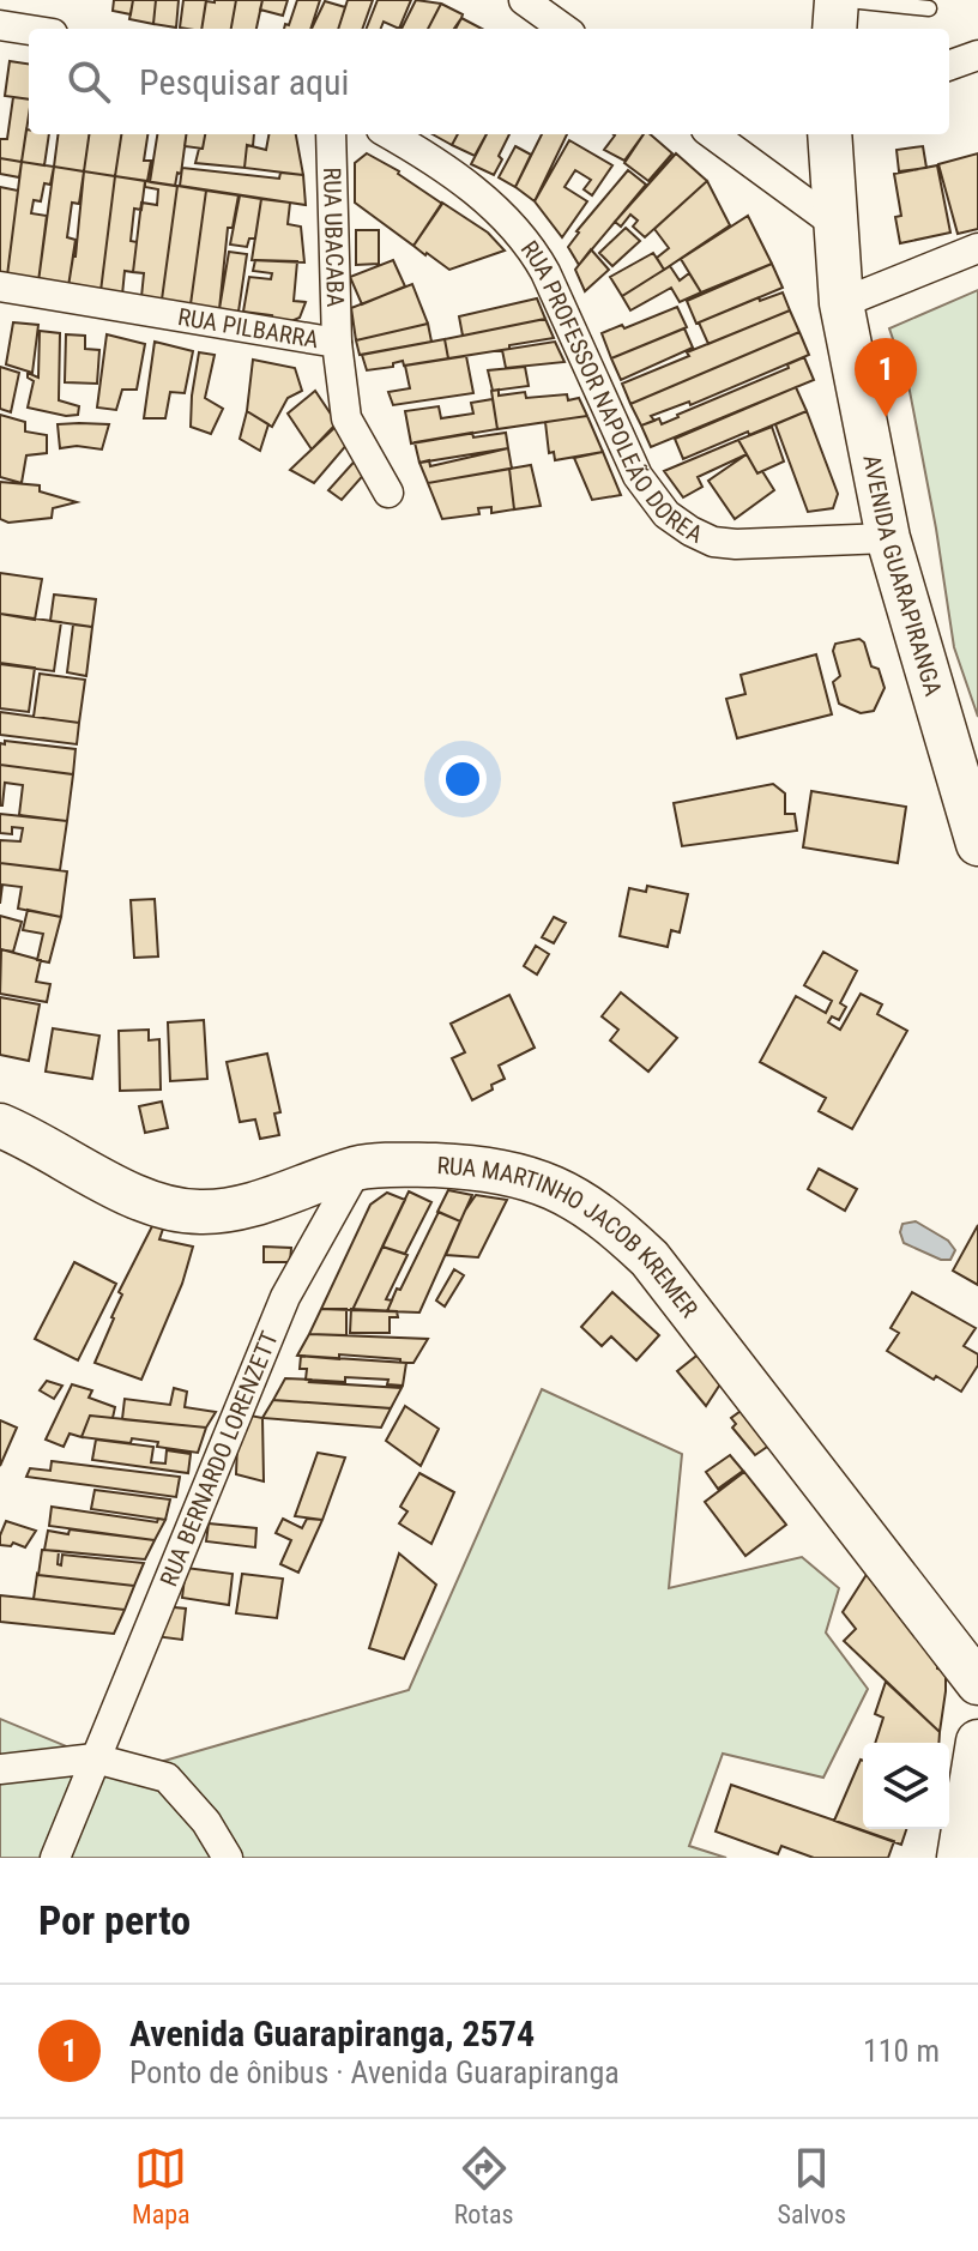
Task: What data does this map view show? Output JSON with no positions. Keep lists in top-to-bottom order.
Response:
{
  "streets": {
    "street": [
      "RUA UBACABA",
      "RUA PILBARRA",
      "RUA PROFESSOR NAPOLEÃO DOREA",
      "AVENIDA GUARAPIRANGA",
      "RUA MARTINHO JACOB KREMER",
      "RUA BERNARDO LORENZETT"
    ]
  },
  "crossings": [
    ["RUA UBACABA", "RUA PILBARRA"],
    ["RUA PROFESSOR NAPOLEÃO DOREA", "AVENIDA GUARAPIRANGA"],
    ["RUA MARTINHO JACOB KREMER", "RUA BERNARDO LORENZETT"]
  ],
  "page": {
    "search": "Pesquisar aqui",
    "pins": "1",
    "heading": "Por perto",
    "list": [
      {
        "mark": "1",
        "name": "Avenida Guarapiranga, 2574",
        "note": "Ponto de ônibus · Avenida Guarapiranga",
        "value": "110 m"
      }
    ],
    "nav": ["Mapa", "Rotas", "Salvos"]
  }
}
